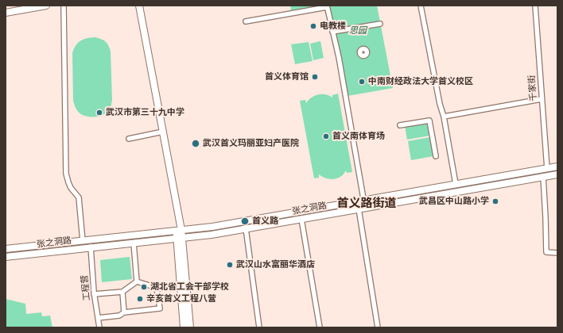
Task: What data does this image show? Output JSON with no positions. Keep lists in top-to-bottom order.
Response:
{
  "streets": {
    "main road": ["张之洞路"],
    "street": ["千家街", "工程营"]
  },
  "crossings": [
    ["千家街", "张之洞路"],
    ["张之洞路", "工程营"]
  ],
  "districts": ["首义路街道"],
  "parks": ["思园"],
  "places": [
    "电教楼",
    "首义体育馆",
    "中南财经政法大学首义校区",
    "武汉市第三十九中学",
    "首义南体育场",
    "武汉首义玛丽亚妇产医院",
    "武昌区中山路小学",
    "首义路",
    "武汉山水富丽华酒店",
    "湖北省工会干部学校",
    "辛亥首义工程八营"
  ]
}
